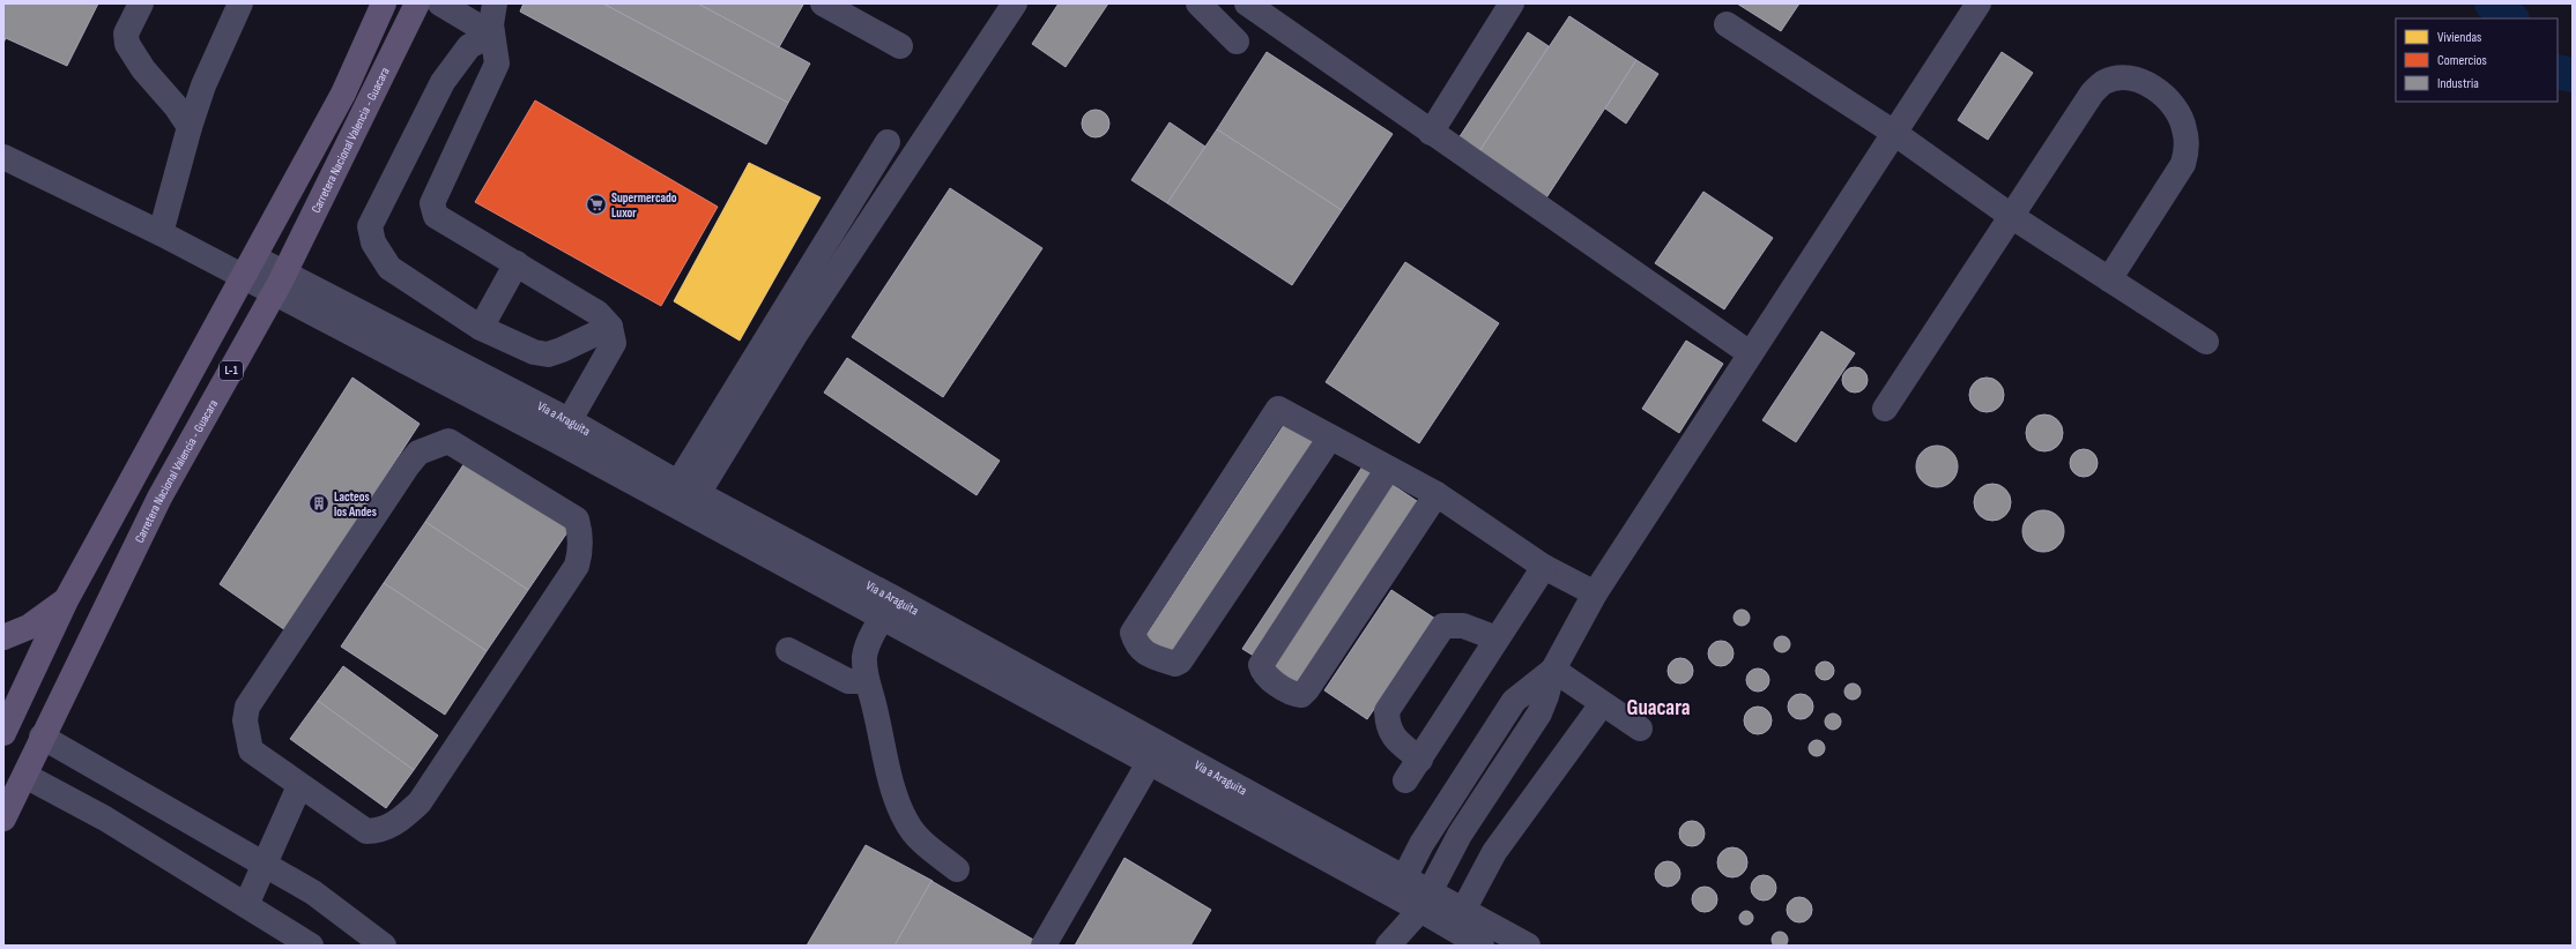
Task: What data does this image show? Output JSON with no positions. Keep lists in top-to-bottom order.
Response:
{
  "streets": {
    "main road": ["Carretera Nacional Valencia - Guacara", "L-1"],
    "street": ["Via a Araguita"]
  },
  "crossings": [
    ["Carretera Nacional Valencia - Guacara", "Via a Araguita"]
  ],
  "districts": ["Guacara"],
  "places": {
    "supermarket": ["Supermercado Luxor"],
    "building": ["Lacteos los Andes"]
  },
  "legend": ["Viviendas", "Comercios", "Industria"]
}
